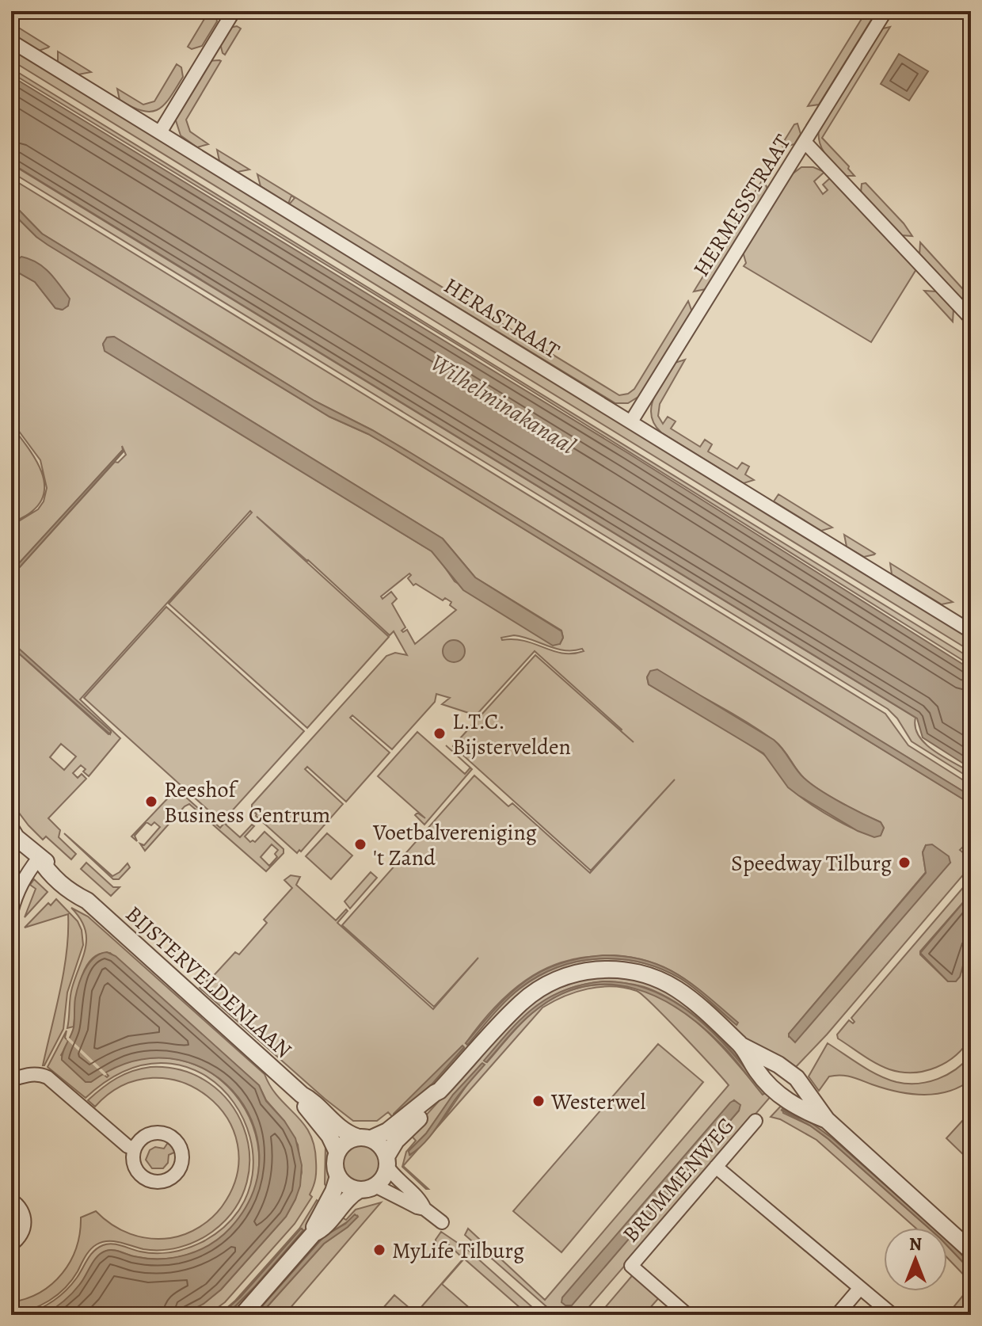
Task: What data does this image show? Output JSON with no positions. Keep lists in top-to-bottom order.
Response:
{
  "streets": {
    "street": [
      "HERMESSTRAAT",
      "HERASTRAAT",
      "BIJSTERVELDENLAAN",
      "BRUMMENWEG"
    ]
  },
  "crossings": [
    ["HERMESSTRAAT", "HERASTRAAT"]
  ],
  "water": ["Wilhelminakanaal"],
  "places": [
    "L.T.C. Bijstervelden",
    "Reeshof Business Centrum",
    "Voetbalvereniging 't Zand",
    "Speedway Tilburg",
    "Westerwel",
    "MyLife Tilburg"
  ],
  "north": "top"
}
